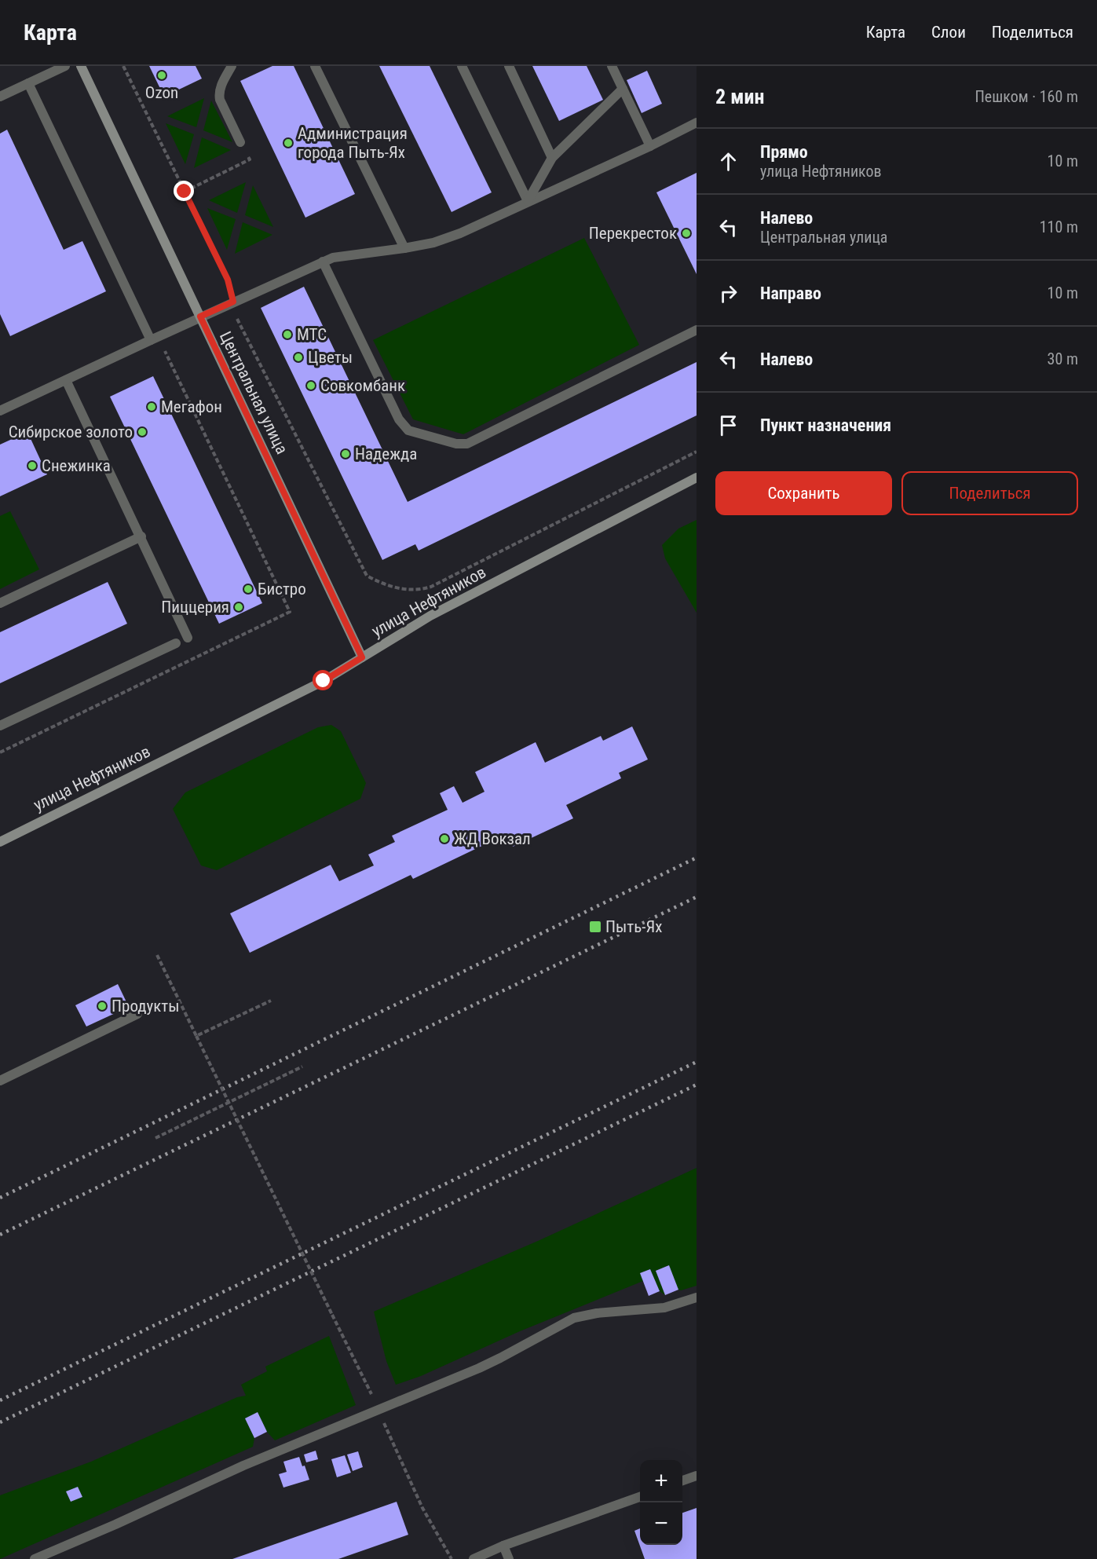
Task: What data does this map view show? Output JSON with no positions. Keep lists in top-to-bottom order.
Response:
{
  "streets": {
    "street": ["Центральная улица", "улица Нефтяников"]
  },
  "crossings": [
    ["Центральная улица", "улица Нефтяников"]
  ],
  "places": {
    "other": [
      "Ozon",
      "Администрация города Пыть-Ях",
      "Перекресток",
      "МТС",
      "Цветы",
      "Совкомбанк",
      "Мегафон",
      "Сибирское золото",
      "Надежда",
      "Снежинка",
      "Бистро",
      "Пиццерия",
      "ЖД Вокзал",
      "Продукты"
    ],
    "transit": ["Пыть-Ях"]
  },
  "page": {
    "header": "Карта",
    "nav": ["Карта", "Слои", "Поделиться"],
    "heading": ["2 мин", "Пешком · 160 m"],
    "list": [
      ["Прямо", "улица Нефтяников", "10 m"],
      ["Налево", "Центральная улица", "110 m"],
      ["Направо", "10 m"],
      ["Налево", "30 m"],
      "Пункт назначения"
    ],
    "buttons": ["Сохранить", "Поделиться"],
    "map_buttons": ["+", "−"]
  }
}
